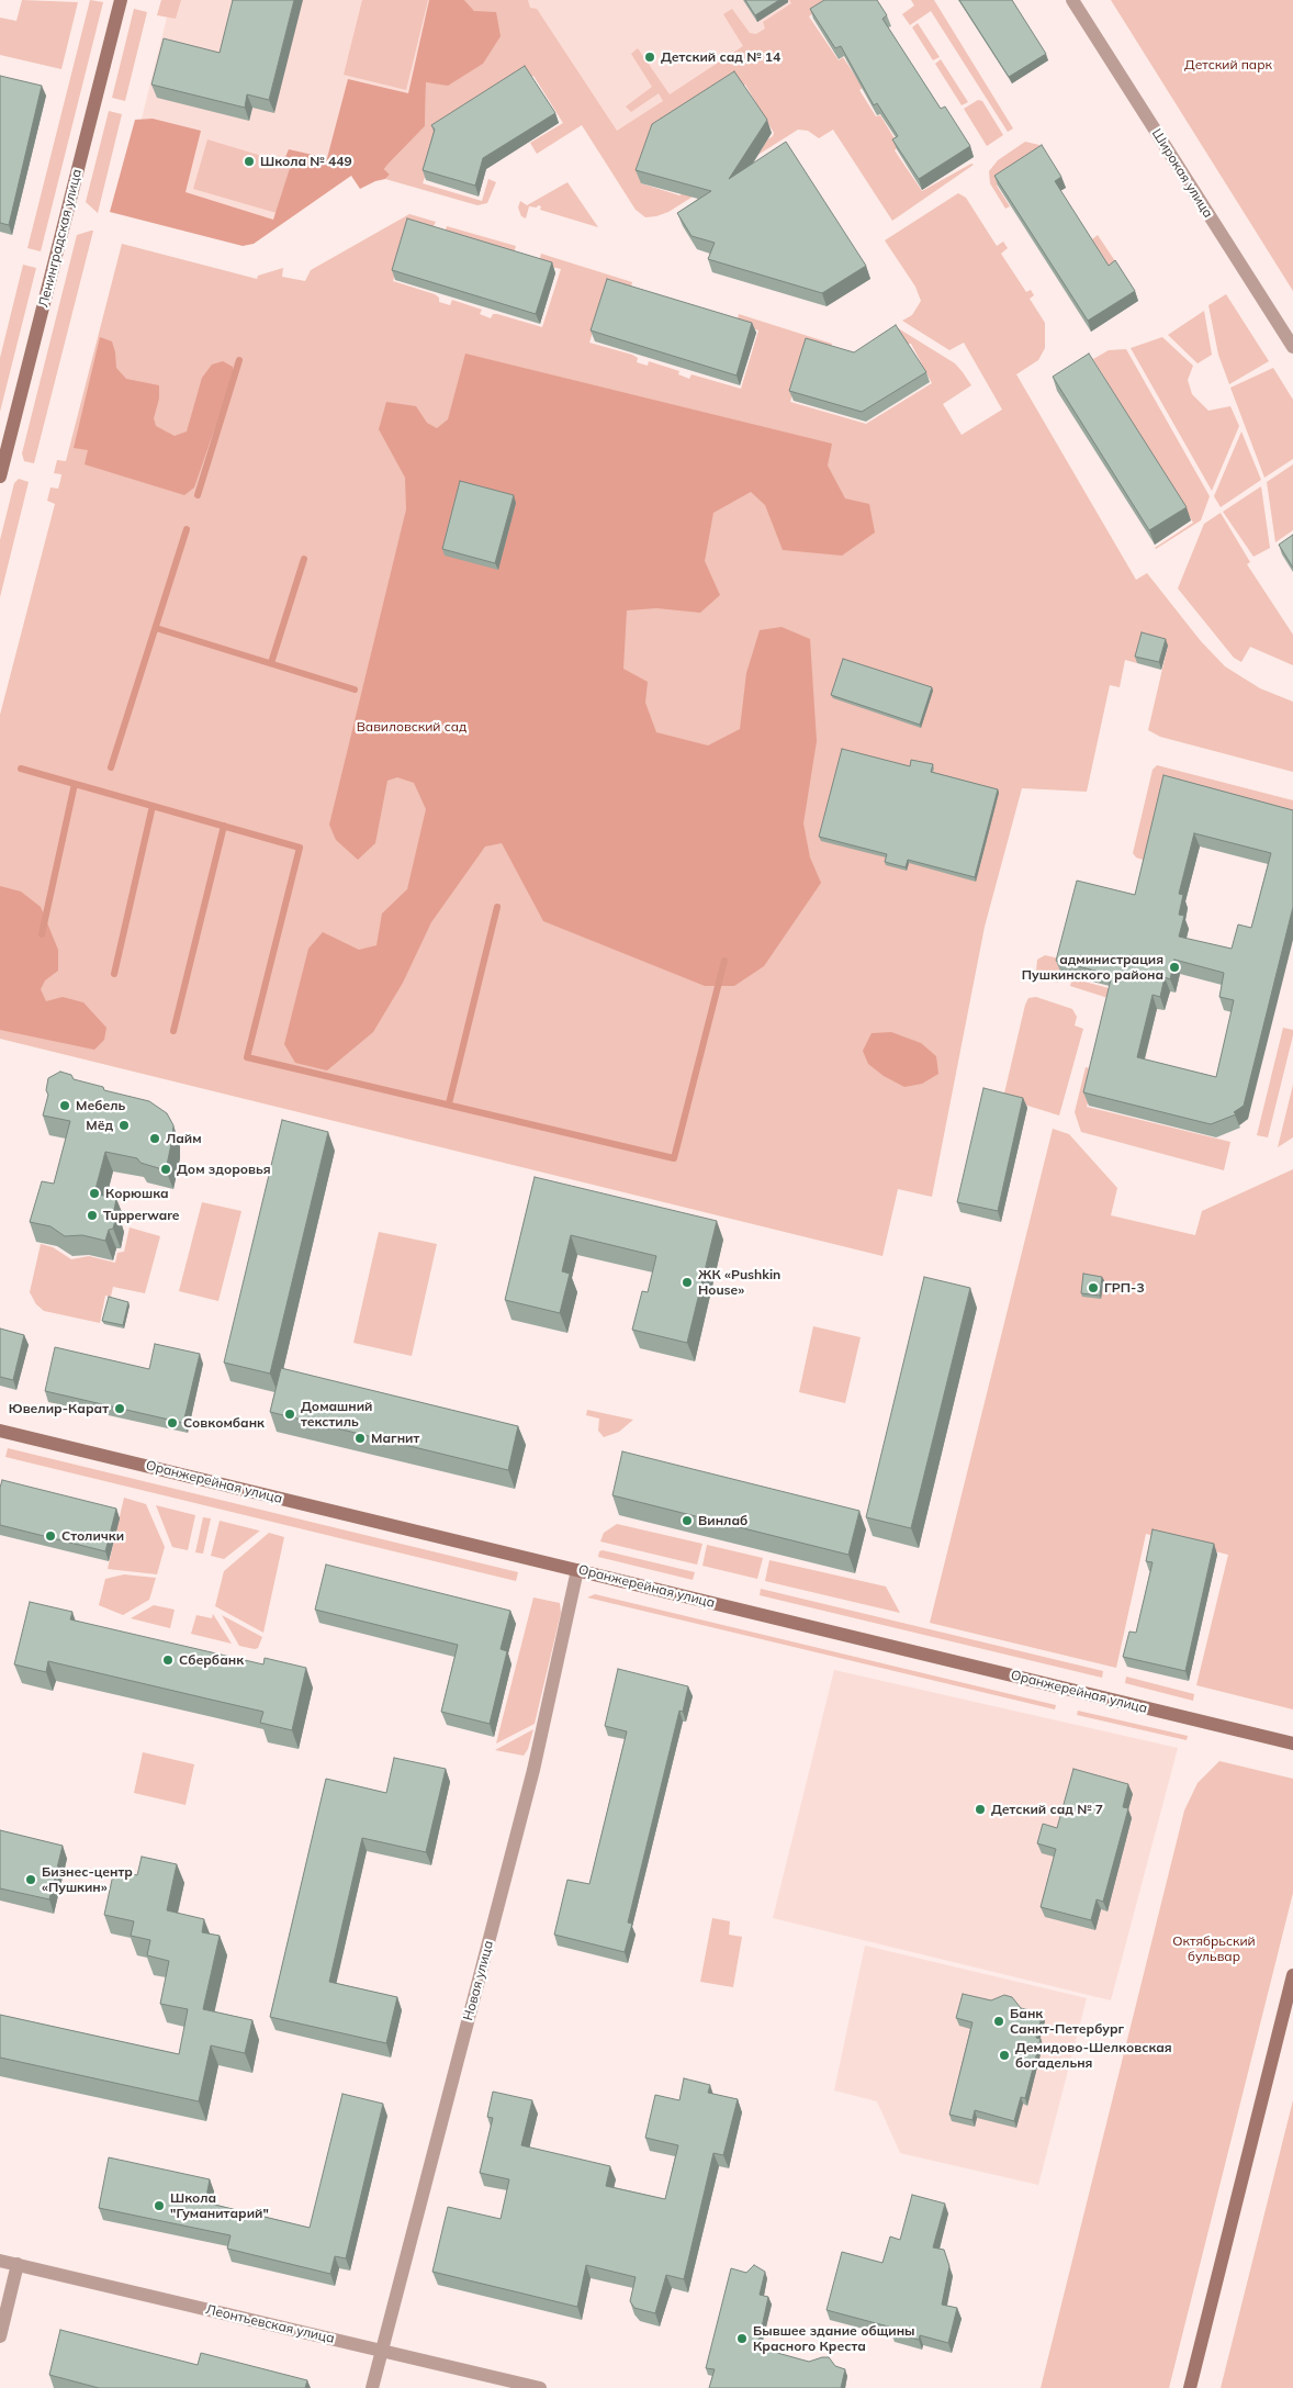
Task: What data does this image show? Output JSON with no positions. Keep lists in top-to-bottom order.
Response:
{
  "streets": {
    "street": [
      "Широкая улица",
      "Ленинградская улица",
      "Оранжерейная улица",
      "Новая улица",
      "Леонтьевская улица"
    ]
  },
  "crossings": [
    ["Оранжерейная улица", "Новая улица"],
    ["Новая улица", "Леонтьевская улица"]
  ],
  "parks": ["Детский парк", "Вавиловский сад", "Октябрьский бульвар"],
  "places": [
    "Детский сад № 14",
    "Школа № 449",
    "администрация Пушкинского района",
    "Мебель",
    "Мёд",
    "Лайм",
    "Дом здоровья",
    "Корюшка",
    "Tupperware",
    "ЖК «Pushkin House»",
    "ГРП-3",
    "Ювелир-Карат",
    "Домашний текстиль",
    "Совкомбанк",
    "Магнит",
    "Винлаб",
    "Столички",
    "Сбербанк",
    "Детский сад № 7",
    "Бизнес-центр «Пушкин»",
    "Банк Санкт-Петербург",
    "Демидово-Шелковская богадельня",
    "Школа \"Гуманитарий\"",
    "Бывшее здание общины Красного Креста"
  ]
}
